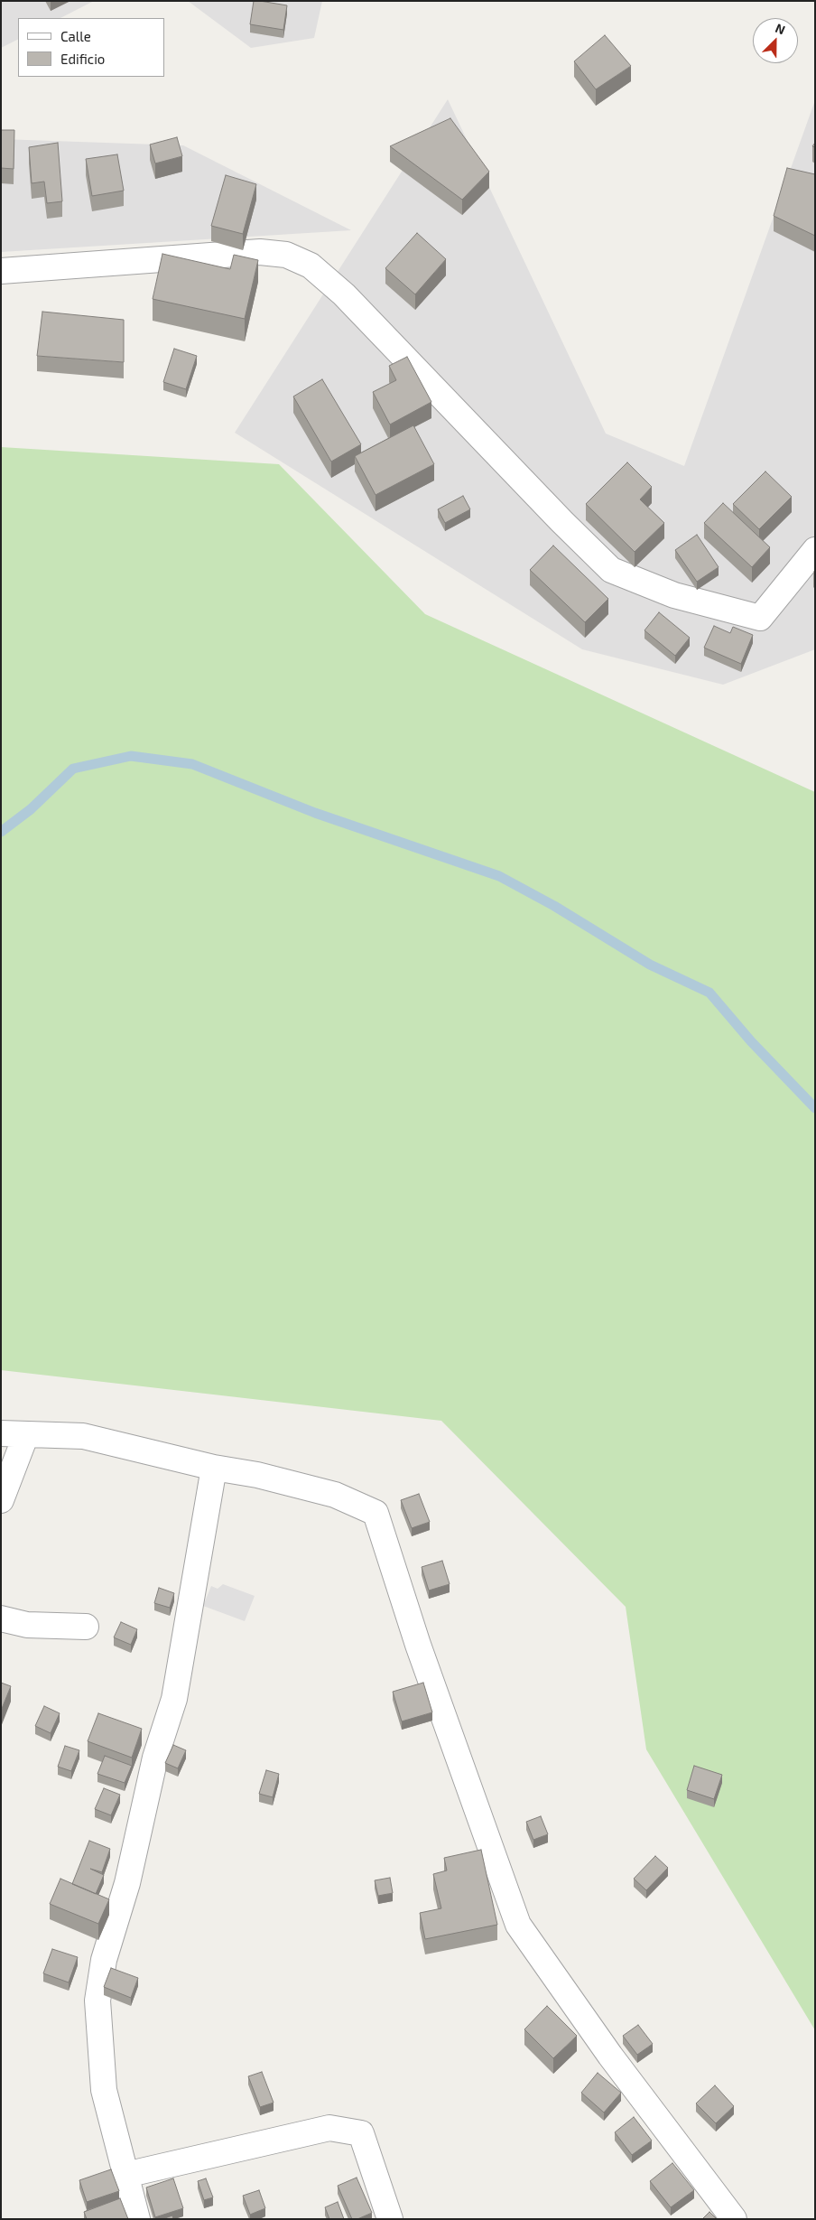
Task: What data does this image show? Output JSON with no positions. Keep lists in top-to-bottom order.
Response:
{
  "legend": ["Calle", "Edificio"],
  "north": "top right"
}
